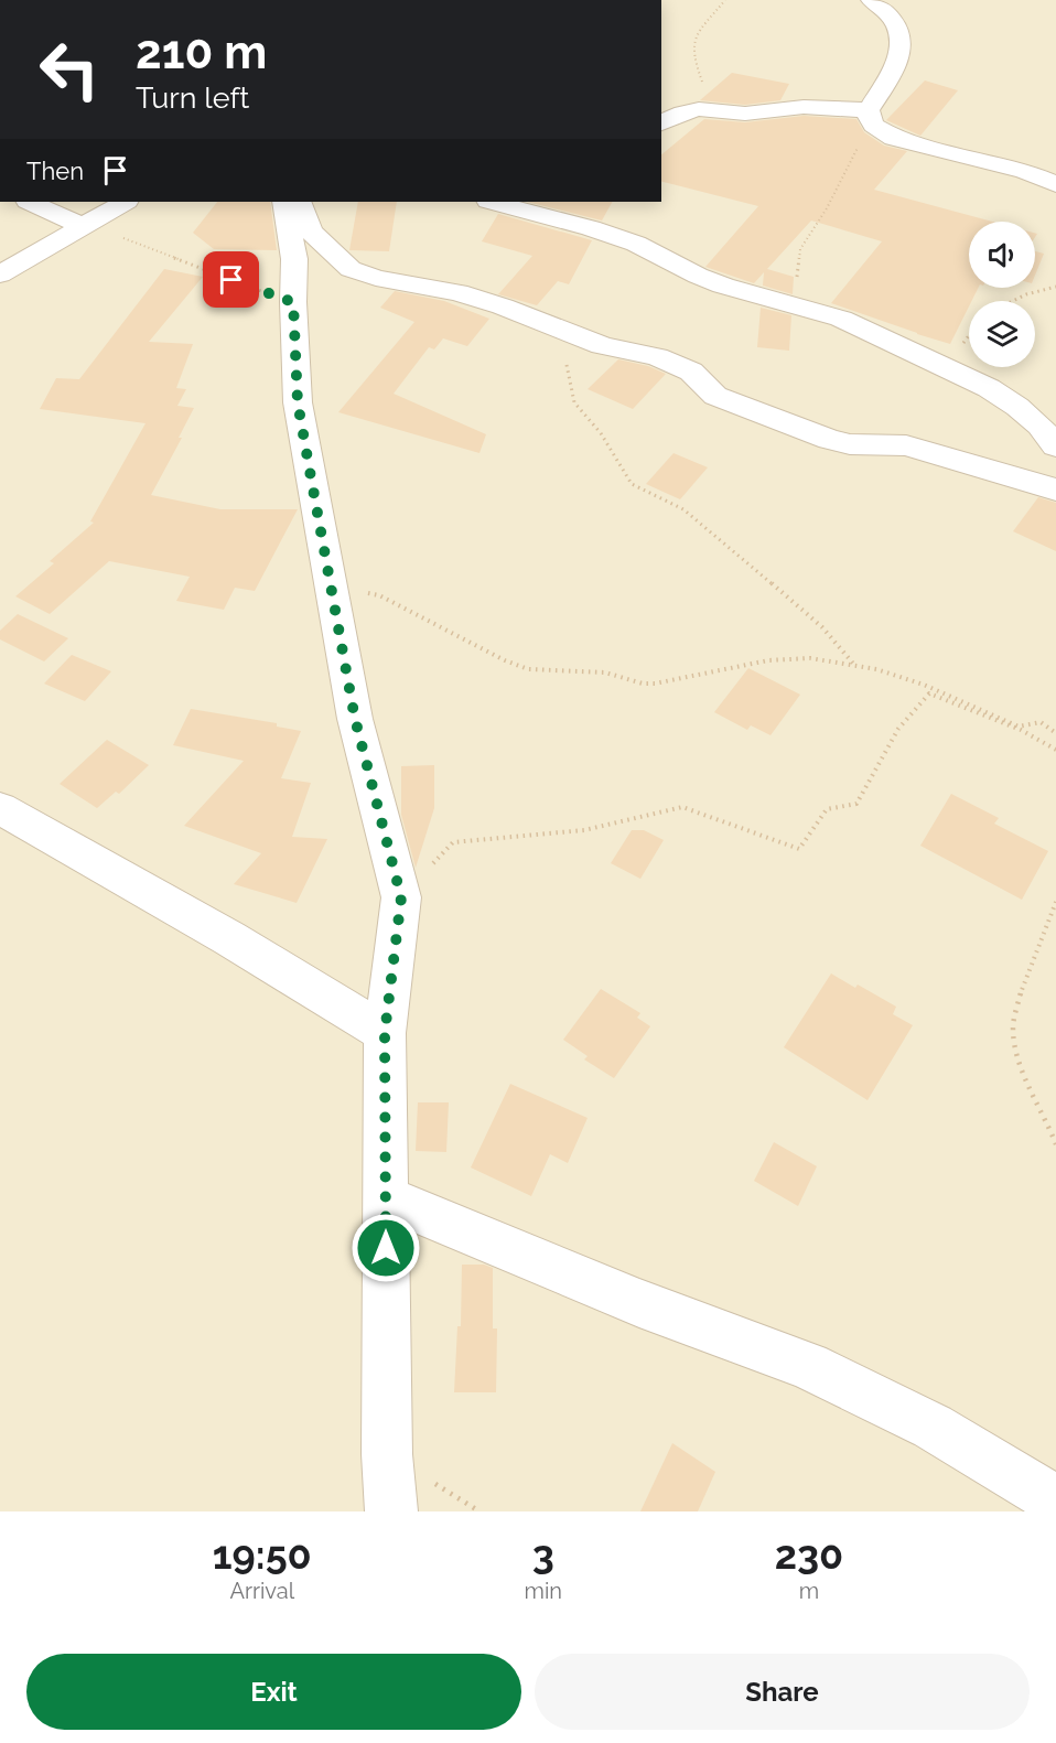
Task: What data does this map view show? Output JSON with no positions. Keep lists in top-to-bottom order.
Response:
{
  "page": {
    "turn": ["210 m", "Turn left"],
    "then": "Then",
    "eta": [
      "19:50",
      "Arrival",
      "3",
      "min",
      "230",
      "m"
    ],
    "buttons": ["Exit", "Share"]
  }
}
